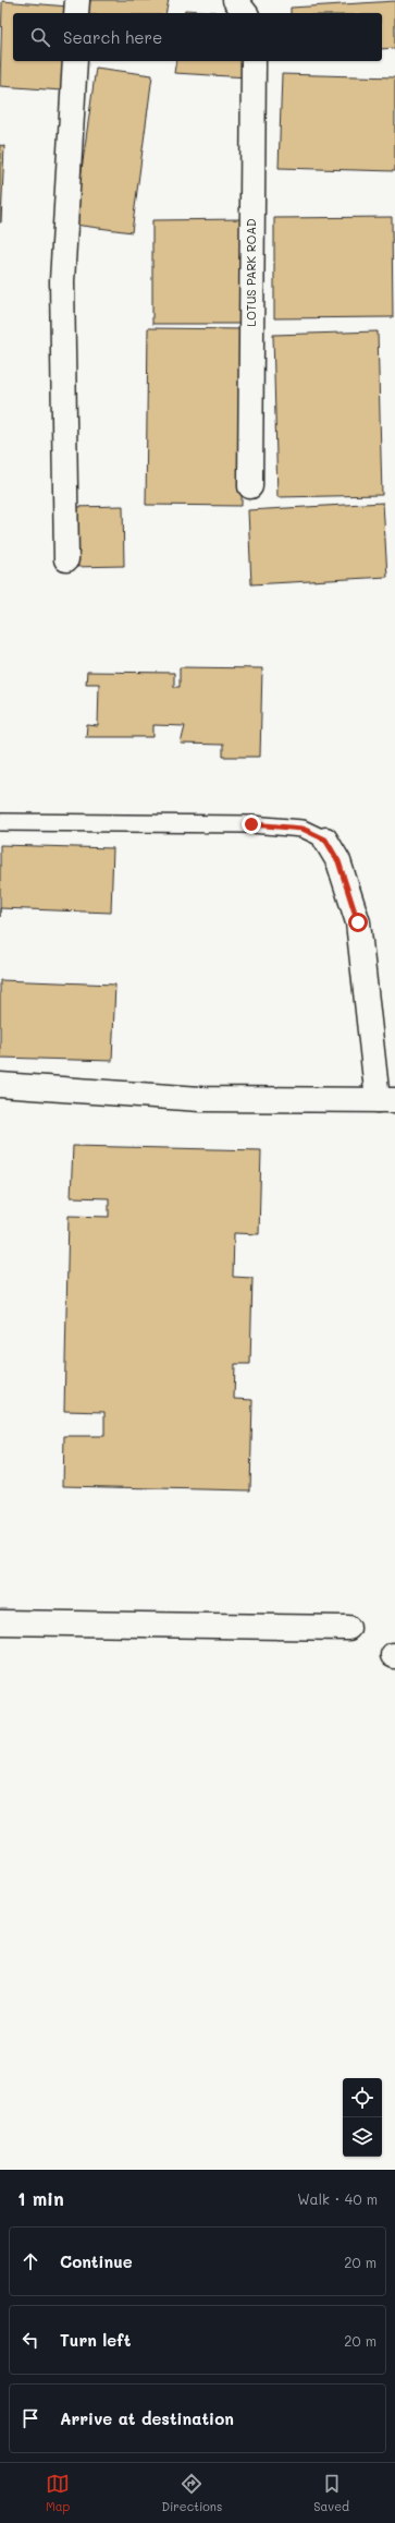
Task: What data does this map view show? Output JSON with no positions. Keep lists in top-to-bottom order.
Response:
{
  "streets": {
    "street": ["LOTUS PARK ROAD"]
  },
  "page": {
    "search": "Search here",
    "heading": ["1 min", "Walk · 40 m"],
    "list": [
      ["Continue", "20 m"],
      ["Turn left", "20 m"],
      "Arrive at destination"
    ],
    "nav": ["Map", "Directions", "Saved"]
  }
}
